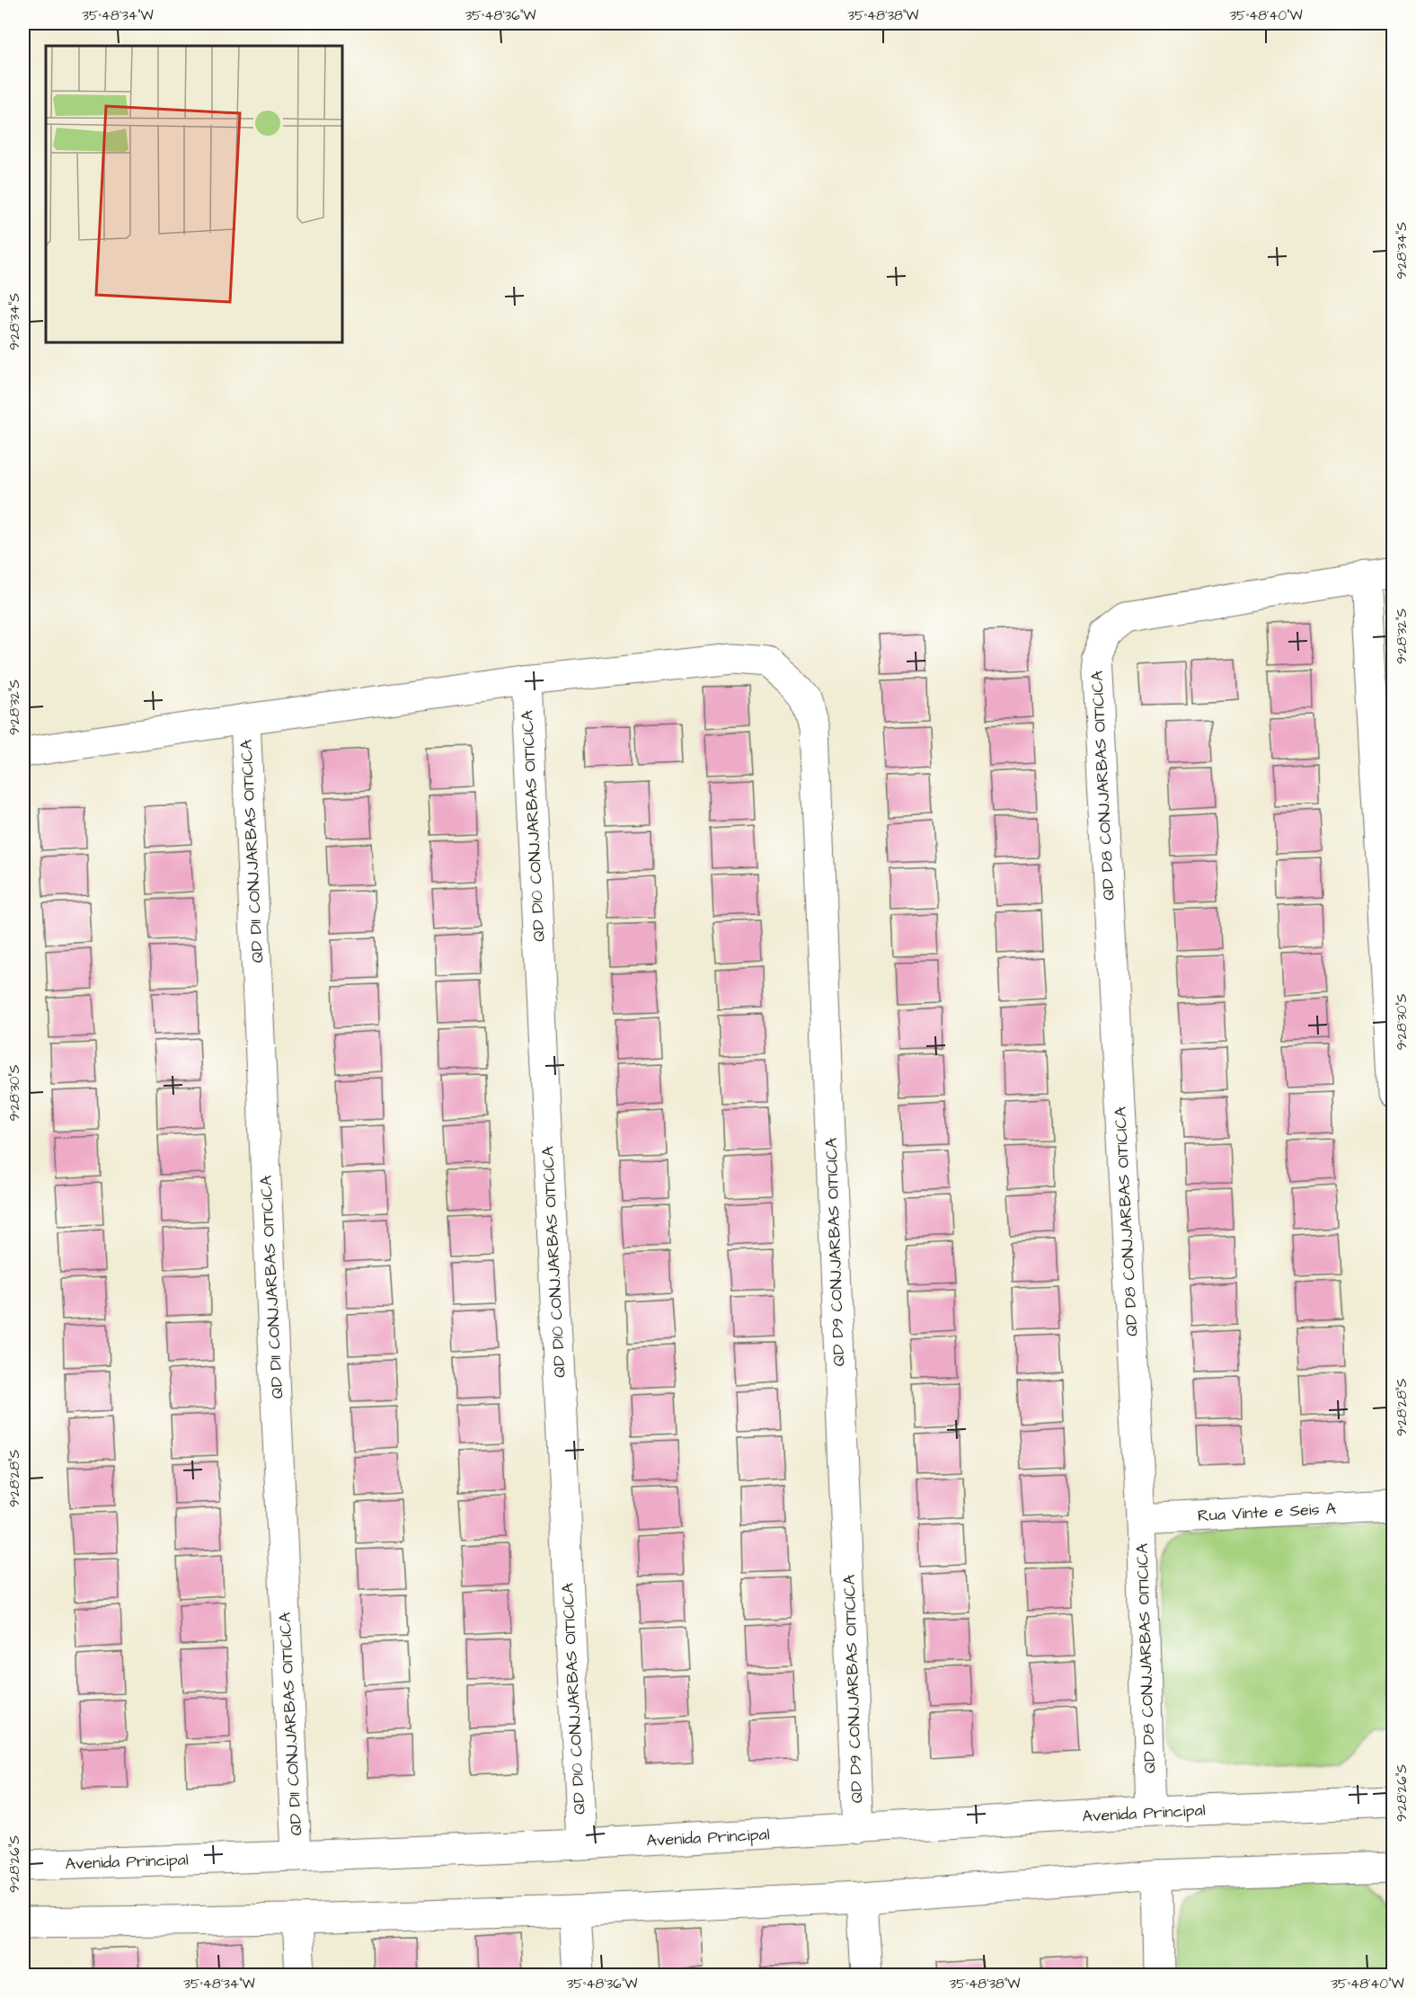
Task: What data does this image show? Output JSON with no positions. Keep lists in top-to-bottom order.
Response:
{
  "streets": {
    "street": [
      "QD D8 CONJ.JARBAS OITICICA",
      "QD D10 CONJ.JARBAS OITICICA",
      "QD D11 CONJ.JARBAS OITICICA",
      "QD D9 CONJ.JARBAS OITICICA",
      "Rua Vinte e Seis A",
      "Avenida Principal"
    ]
  },
  "crossings": [
    ["QD D8 CONJ.JARBAS OITICICA", "Rua Vinte e Seis A"],
    ["QD D8 CONJ.JARBAS OITICICA", "Avenida Principal"],
    ["QD D10 CONJ.JARBAS OITICICA", "QD D9 CONJ.JARBAS OITICICA"],
    ["QD D10 CONJ.JARBAS OITICICA", "Avenida Principal"],
    ["QD D11 CONJ.JARBAS OITICICA", "QD D9 CONJ.JARBAS OITICICA"],
    ["QD D11 CONJ.JARBAS OITICICA", "Avenida Principal"],
    ["QD D9 CONJ.JARBAS OITICICA", "Avenida Principal"]
  ],
  "coordinates": [
    "35°48'34\"W",
    "35°48'36\"W",
    "35°48'38\"W",
    "35°48'40\"W",
    "9°28'34\"S",
    "9°28'32\"S",
    "9°28'30\"S",
    "9°28'28\"S",
    "9°28'26\"S"
  ]
}
